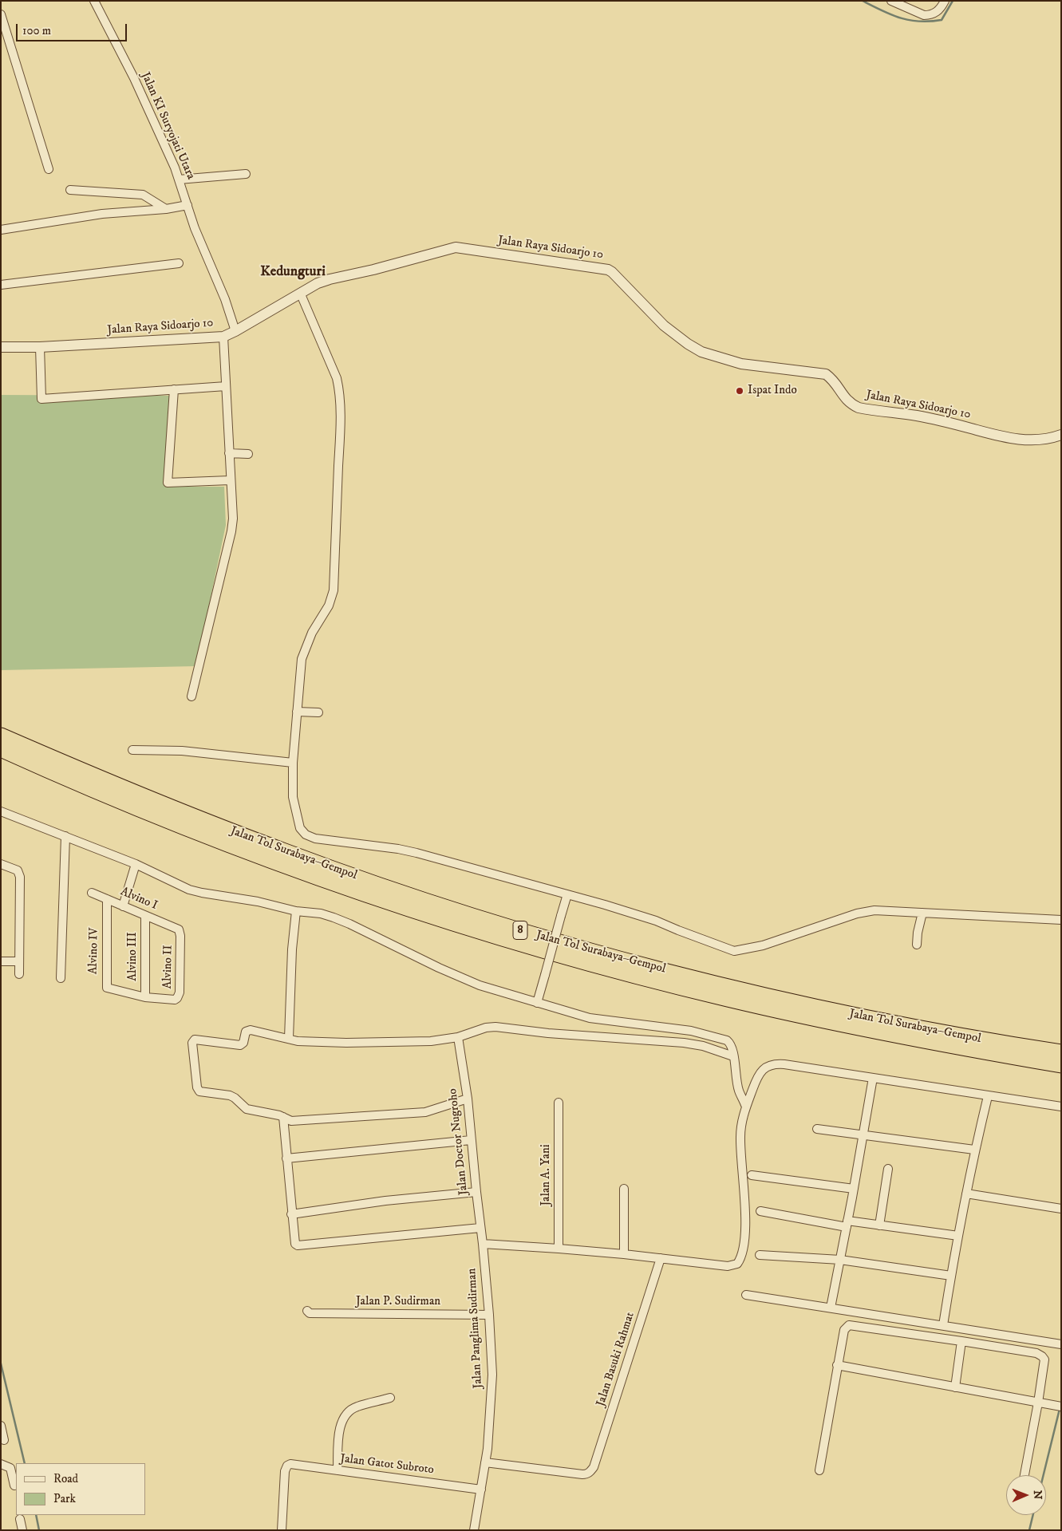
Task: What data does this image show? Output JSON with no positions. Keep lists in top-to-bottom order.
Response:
{
  "streets": {
    "highway": ["Jalan Tol Surabaya–Gempol", "8"],
    "street": [
      "Jalan KI Suryojati Utara",
      "Jalan Raya Sidoarjo 10",
      "Alvino I",
      "Alvino IV",
      "Alvino III",
      "Alvino II",
      "Jalan Doctor Nugroho",
      "Jalan A. Yani",
      "Jalan P. Sudirman",
      "Jalan Panglima Sudirman",
      "Jalan Basuki Rahmat",
      "Jalan Gatot Subroto"
    ]
  },
  "crossings": [
    ["Jalan KI Suryojati Utara", "Jalan Raya Sidoarjo 10"],
    ["Alvino I", "Alvino IV"],
    ["Alvino I", "Alvino III"],
    ["Alvino I", "Alvino II"],
    ["Alvino IV", "Alvino III"],
    ["Alvino IV", "Alvino II"],
    ["Alvino III", "Alvino II"],
    ["Jalan Doctor Nugroho", "Jalan Panglima Sudirman"],
    ["Jalan P. Sudirman", "Jalan Panglima Sudirman"],
    ["Jalan Panglima Sudirman", "Jalan Basuki Rahmat"],
    ["Jalan Panglima Sudirman", "Jalan Gatot Subroto"]
  ],
  "districts": ["Kedungturi"],
  "places": ["Ispat Indo"],
  "legend": ["Road", "Park"],
  "scale_bar": "100 m",
  "north": "right"
}
